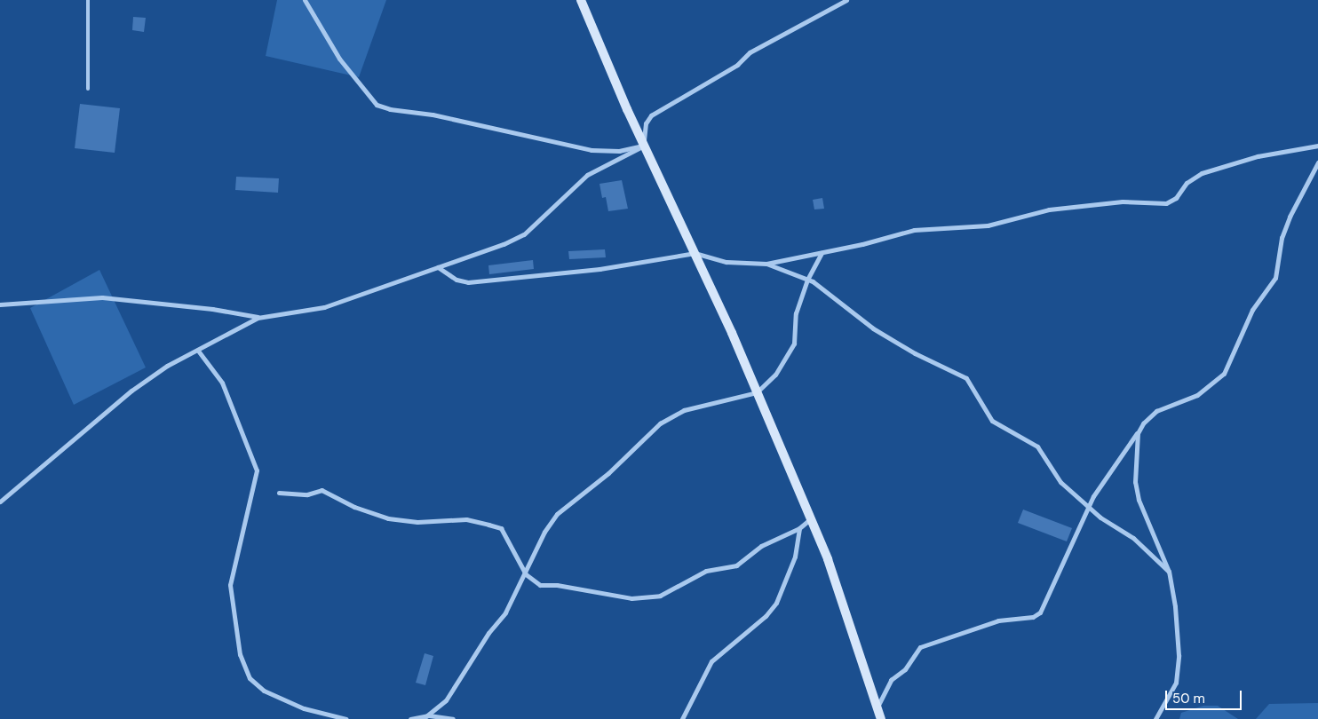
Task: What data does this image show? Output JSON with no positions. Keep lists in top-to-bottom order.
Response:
{
  "scale_bar": "50 m"
}
